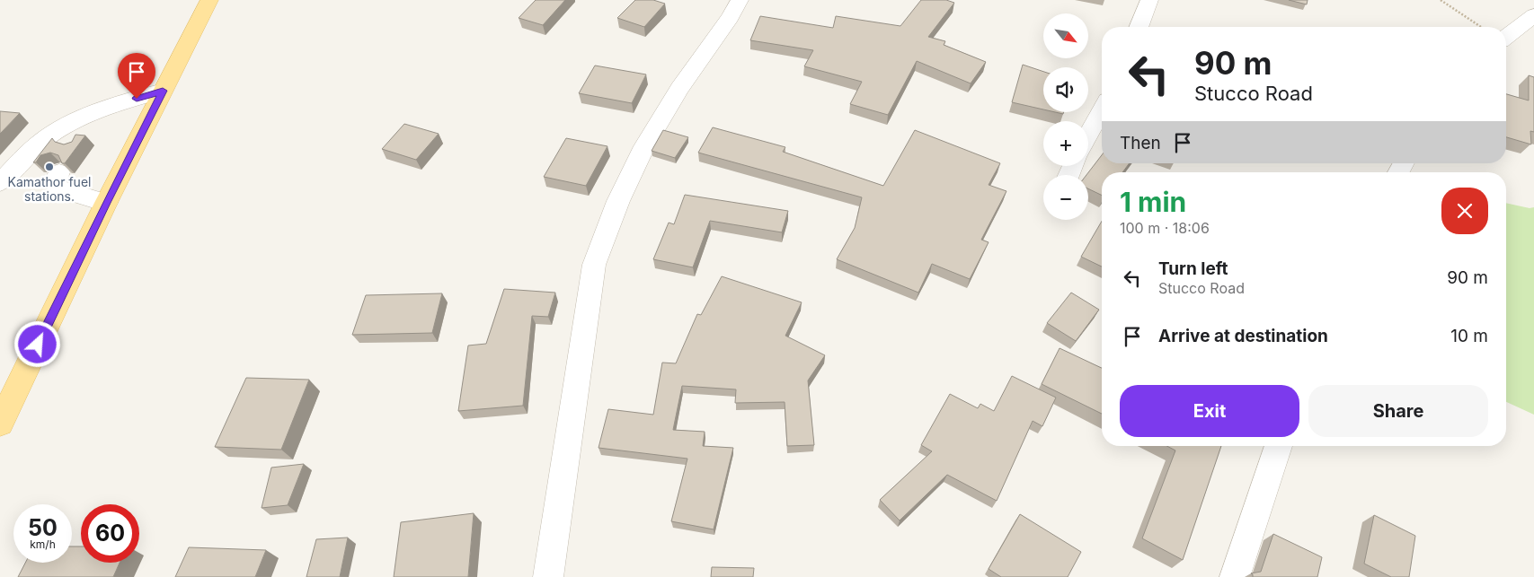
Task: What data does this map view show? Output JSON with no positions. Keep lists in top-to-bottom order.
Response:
{
  "places": ["Kamathor fuel stations."],
  "north": "bottom right",
  "page": {
    "map_buttons": ["+", "−"],
    "turn": ["90 m", "Stucco Road"],
    "then": "Then",
    "heading": ["1 min", "100 m · 18:06"],
    "list": [
      {
        "name": "Turn left",
        "note": "Stucco Road",
        "value": "90 m"
      },
      {
        "name": "Arrive at destination",
        "value": "10 m"
      }
    ],
    "buttons": ["Exit", "Share"],
    "speed": "50 km/h",
    "limit": "60"
  }
}
